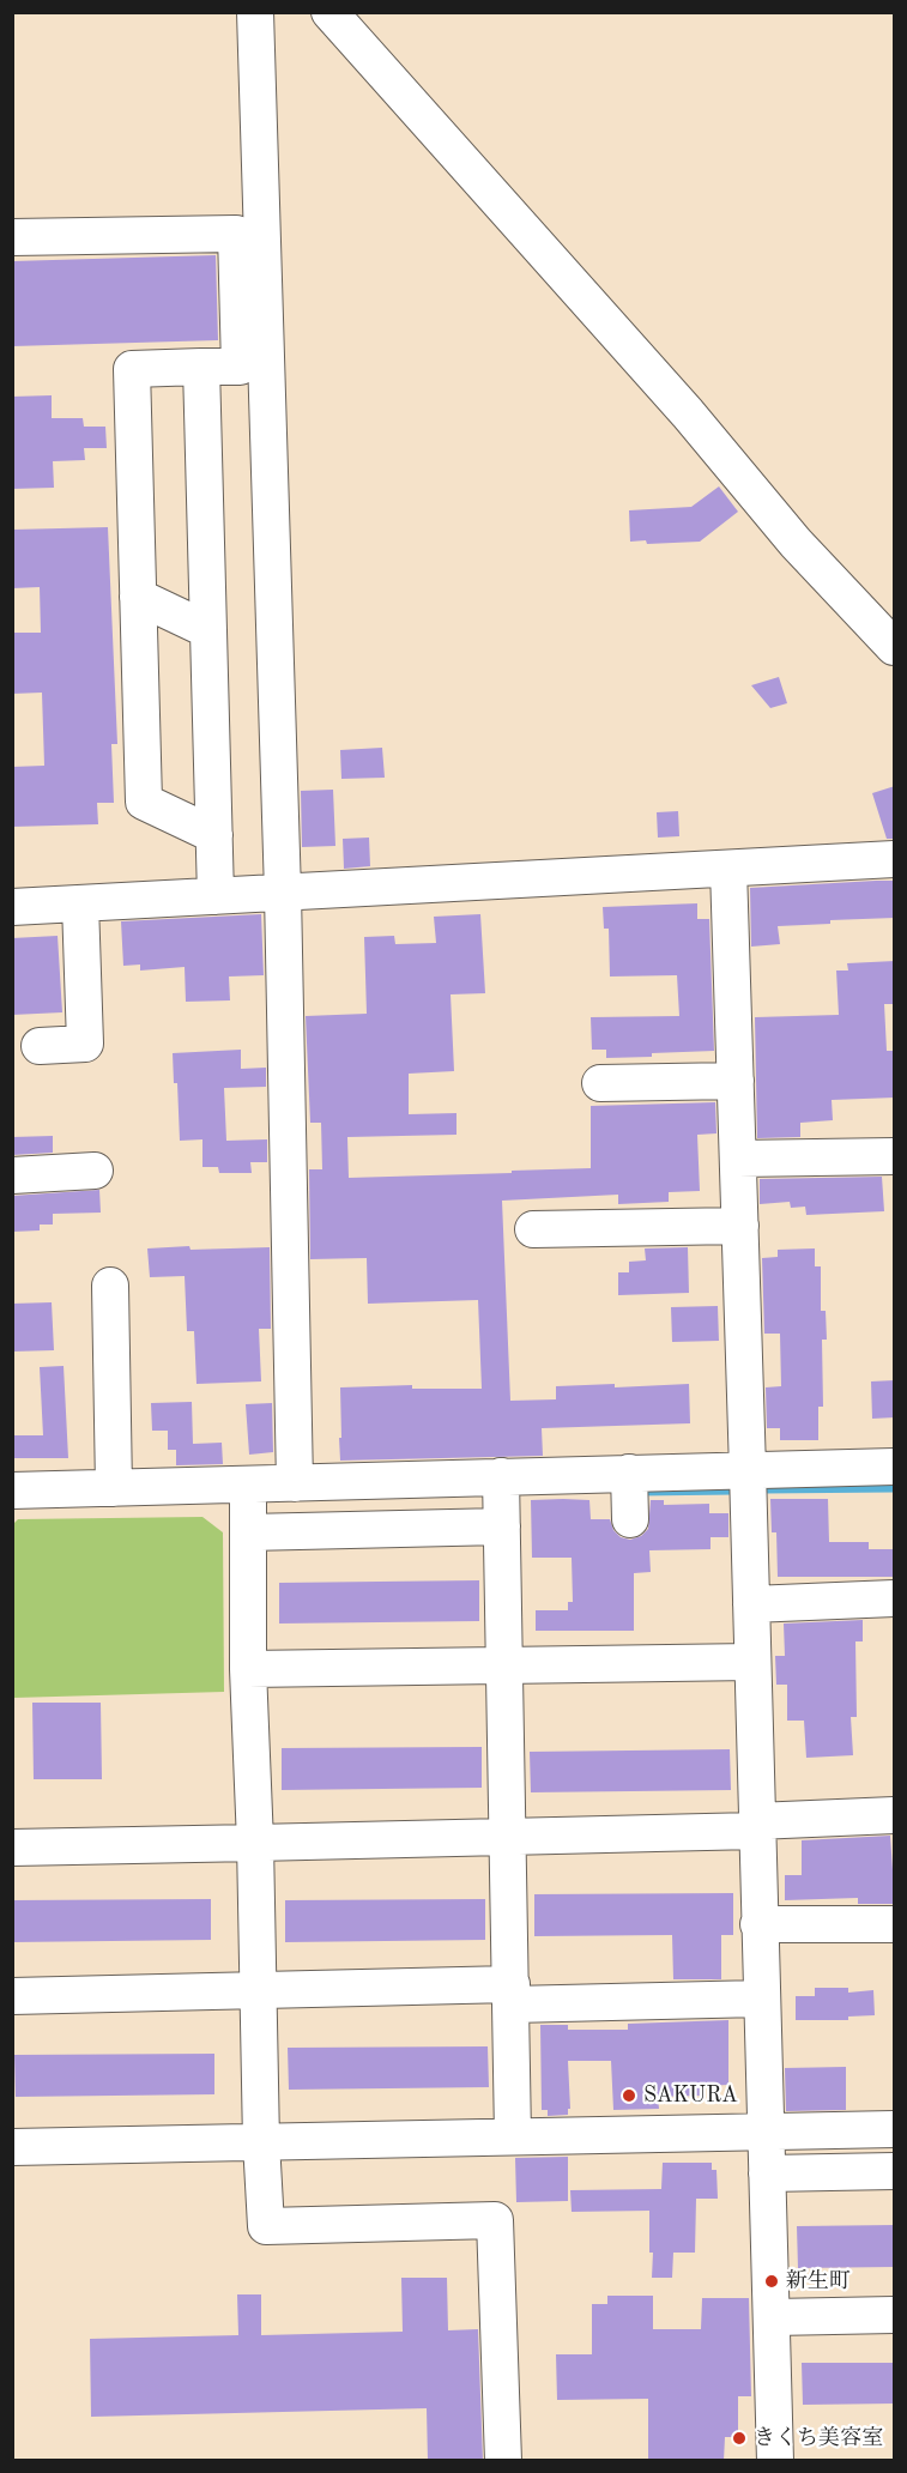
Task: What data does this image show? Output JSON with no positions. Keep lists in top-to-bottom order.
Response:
{
  "places": ["SAKURA", "新生町", "きくち美容室"]
}
